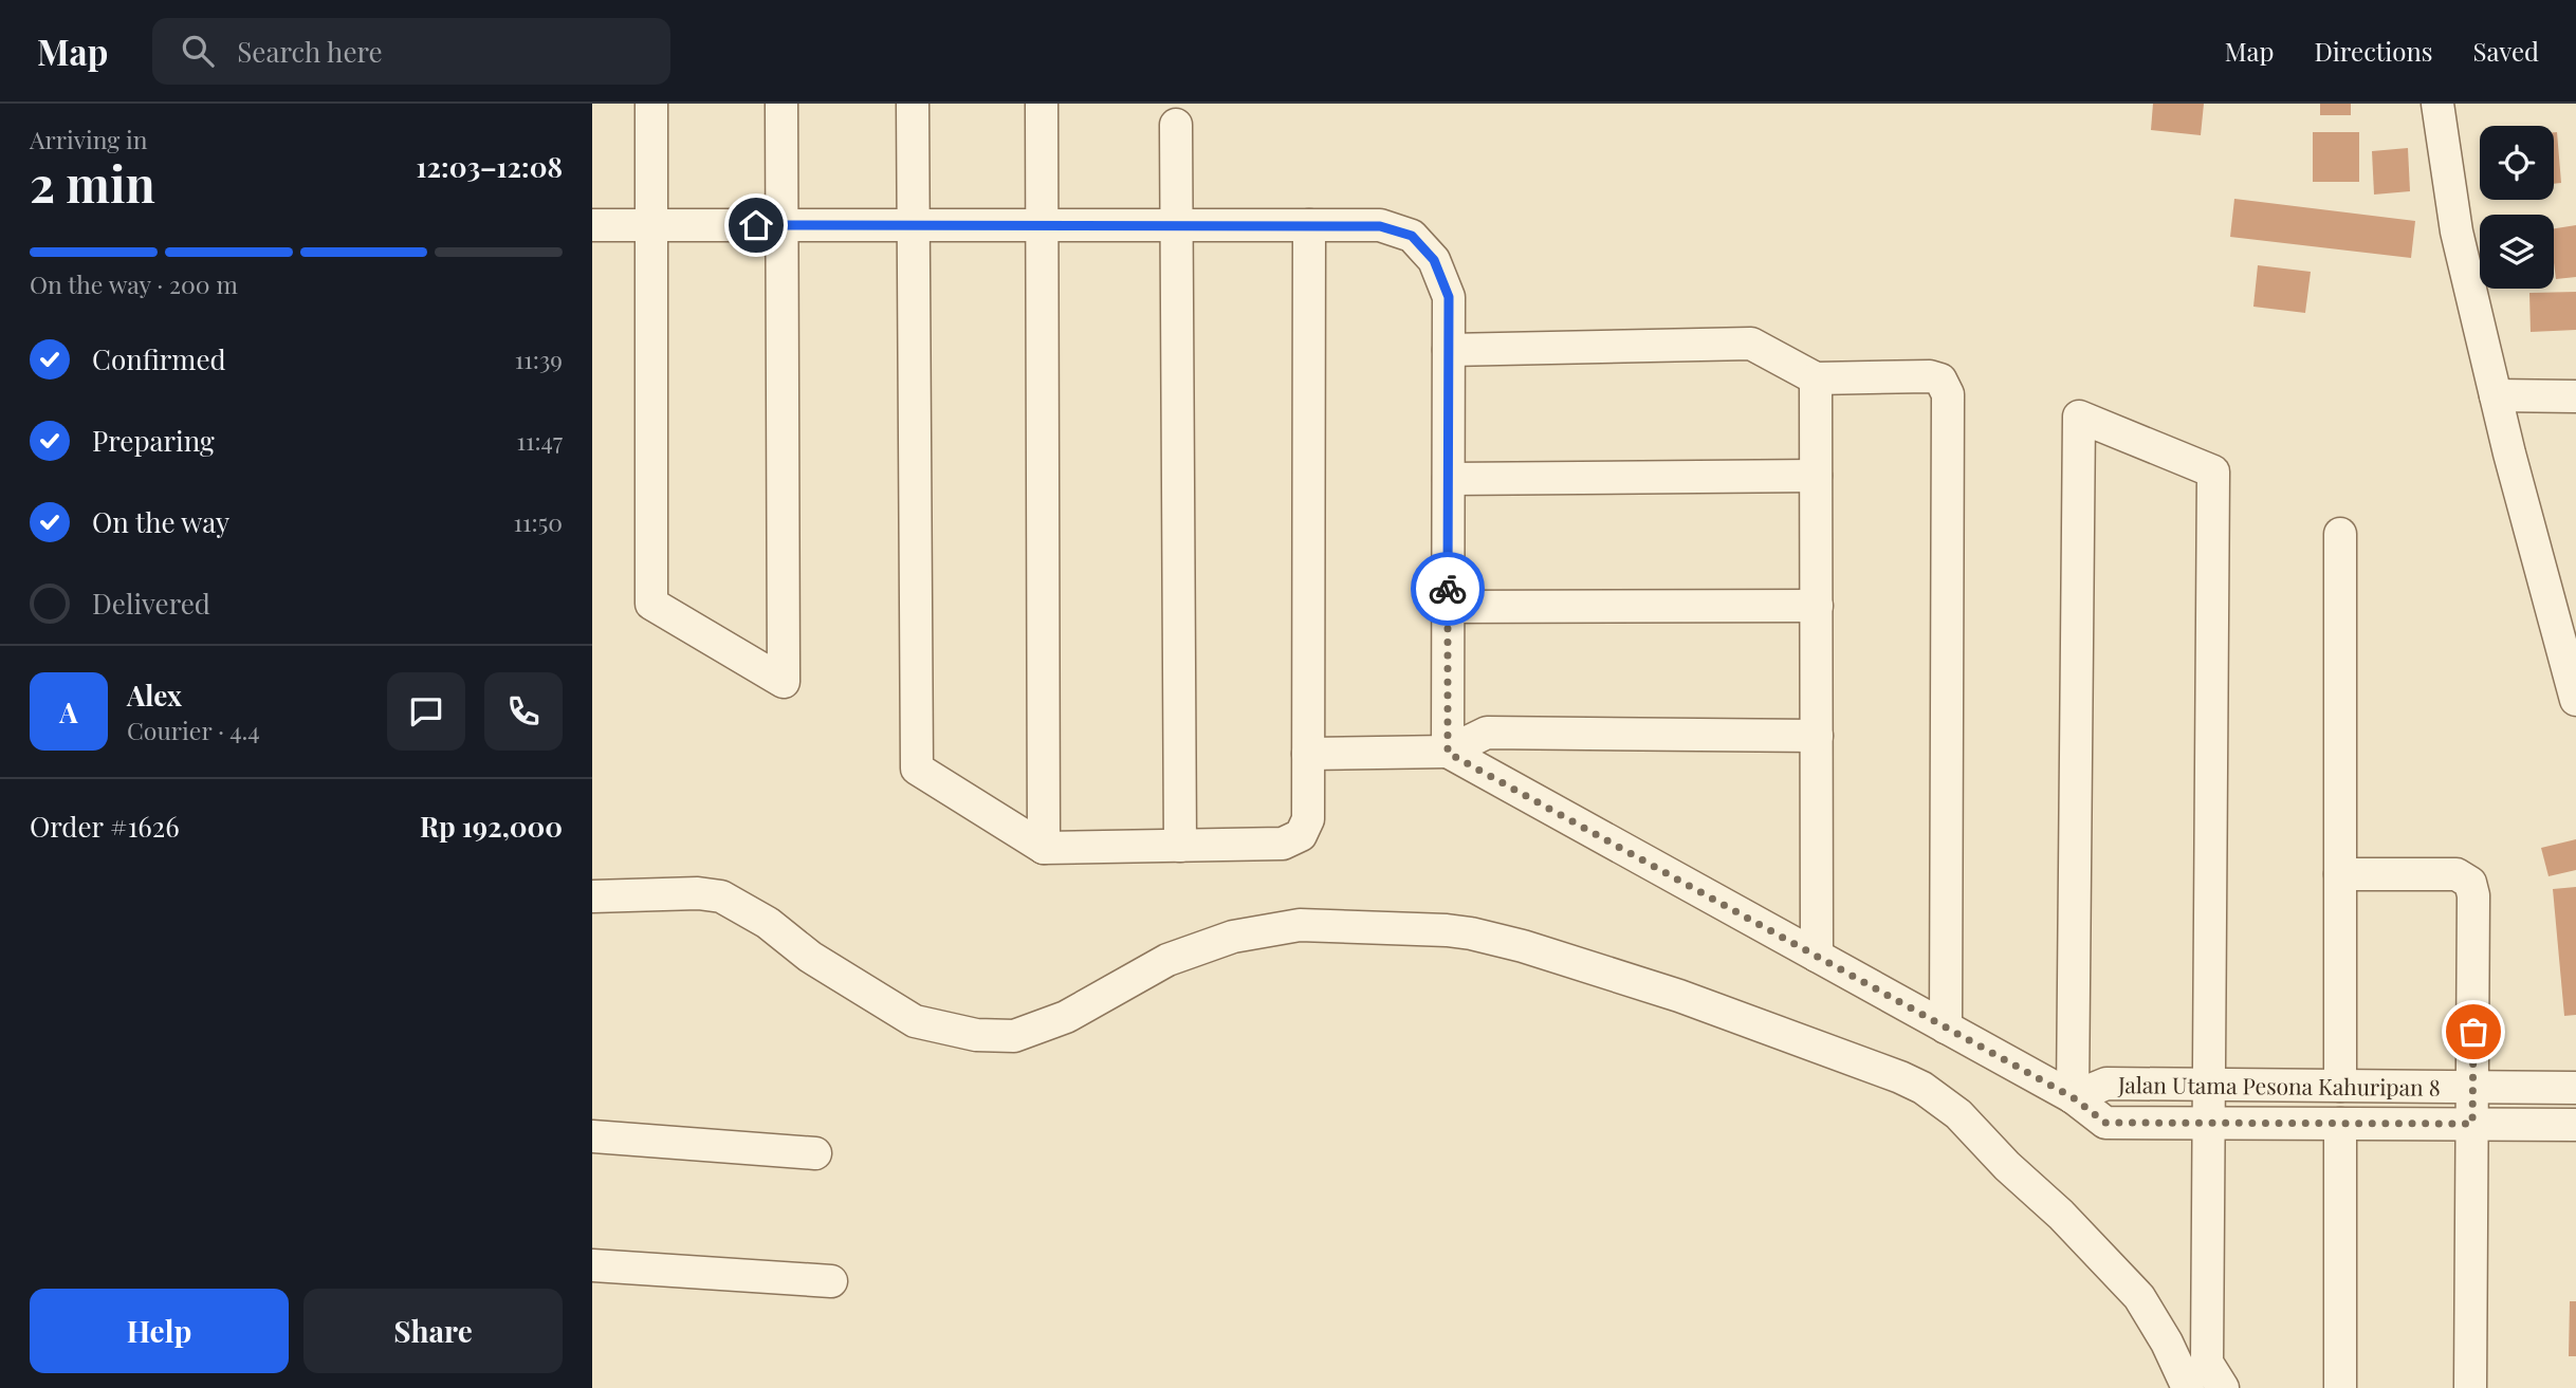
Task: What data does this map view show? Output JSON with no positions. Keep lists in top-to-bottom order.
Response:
{
  "streets": {
    "street": ["Jalan Utama Pesona Kahuripan 8"]
  },
  "page": {
    "header": "Map",
    "search": "Search here",
    "nav": ["Map", "Directions", "Saved"],
    "heading": ["2 min", "Arriving in", "12:03–12:08"],
    "panel": [
      "Alex",
      "Courier · 4.4",
      "Order #1626",
      "Rp 192,000"
    ],
    "bar": "On the way · 200 m",
    "list": [
      ["Confirmed", "11:39"],
      ["Preparing", "11:47"],
      ["On the way", "11:50"],
      "Delivered"
    ],
    "round": "A",
    "buttons": ["Help", "Share"]
  }
}
